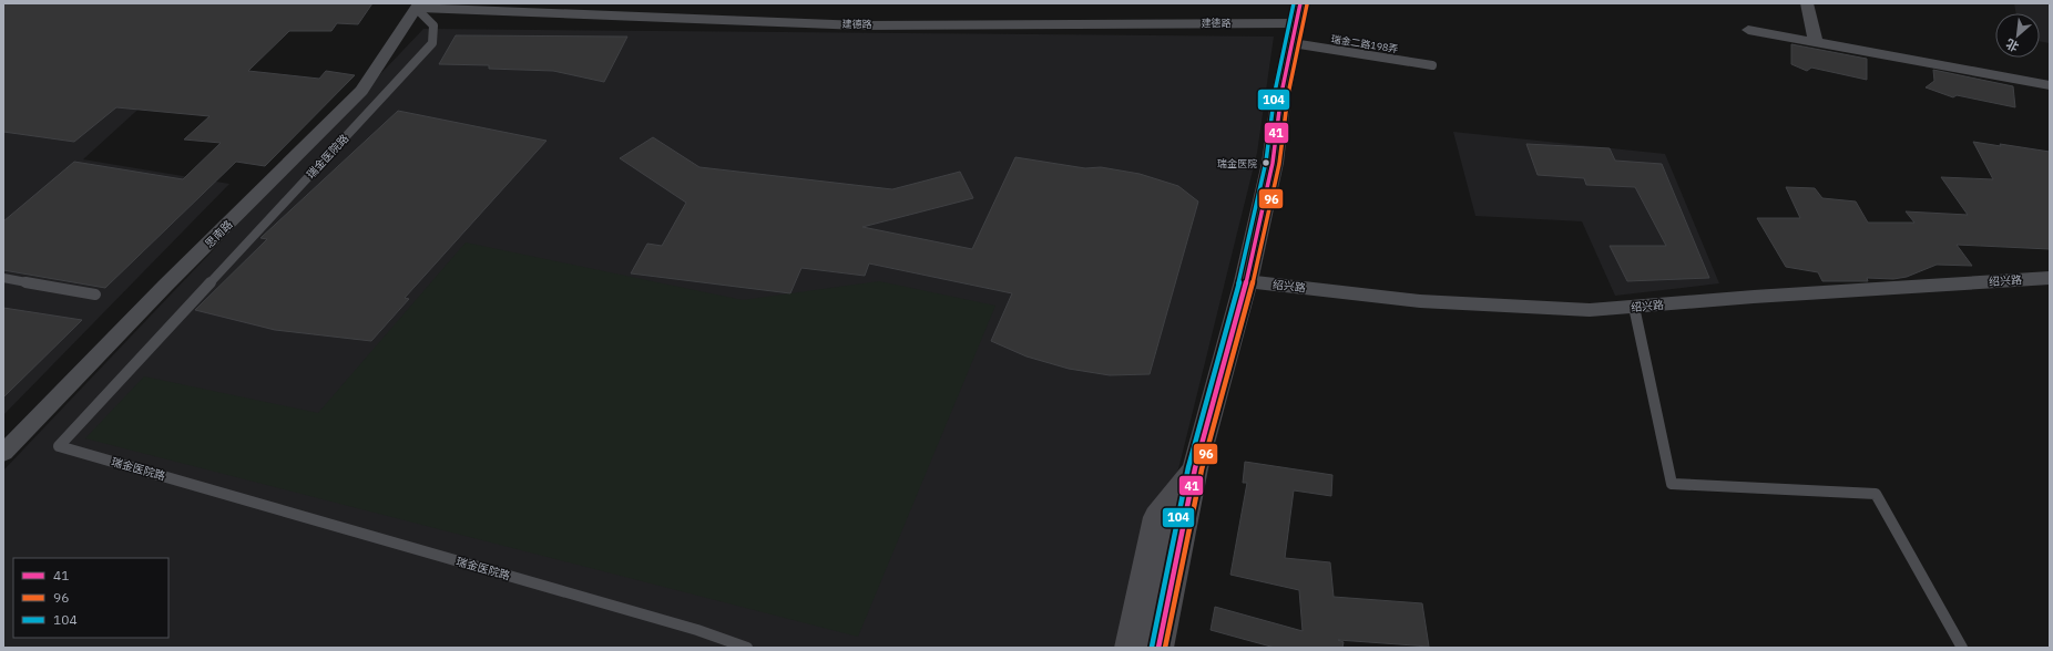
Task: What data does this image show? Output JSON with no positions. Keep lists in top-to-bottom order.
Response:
{
  "streets": {
    "street": ["建德路", "思南路", "绍兴路"],
    "lane": ["瑞金二路198弄", "瑞金医院路"]
  },
  "crossings": [
    ["建德路", "瑞金二路198弄"],
    ["建德路", "瑞金医院路"],
    ["建德路", "思南路"],
    ["瑞金医院路", "思南路"]
  ],
  "places": ["瑞金医院"],
  "lines": ["transit line 41", "transit line 104", "transit line 96"],
  "legend": ["41", "96", "104"],
  "north": "bottom left"
}
